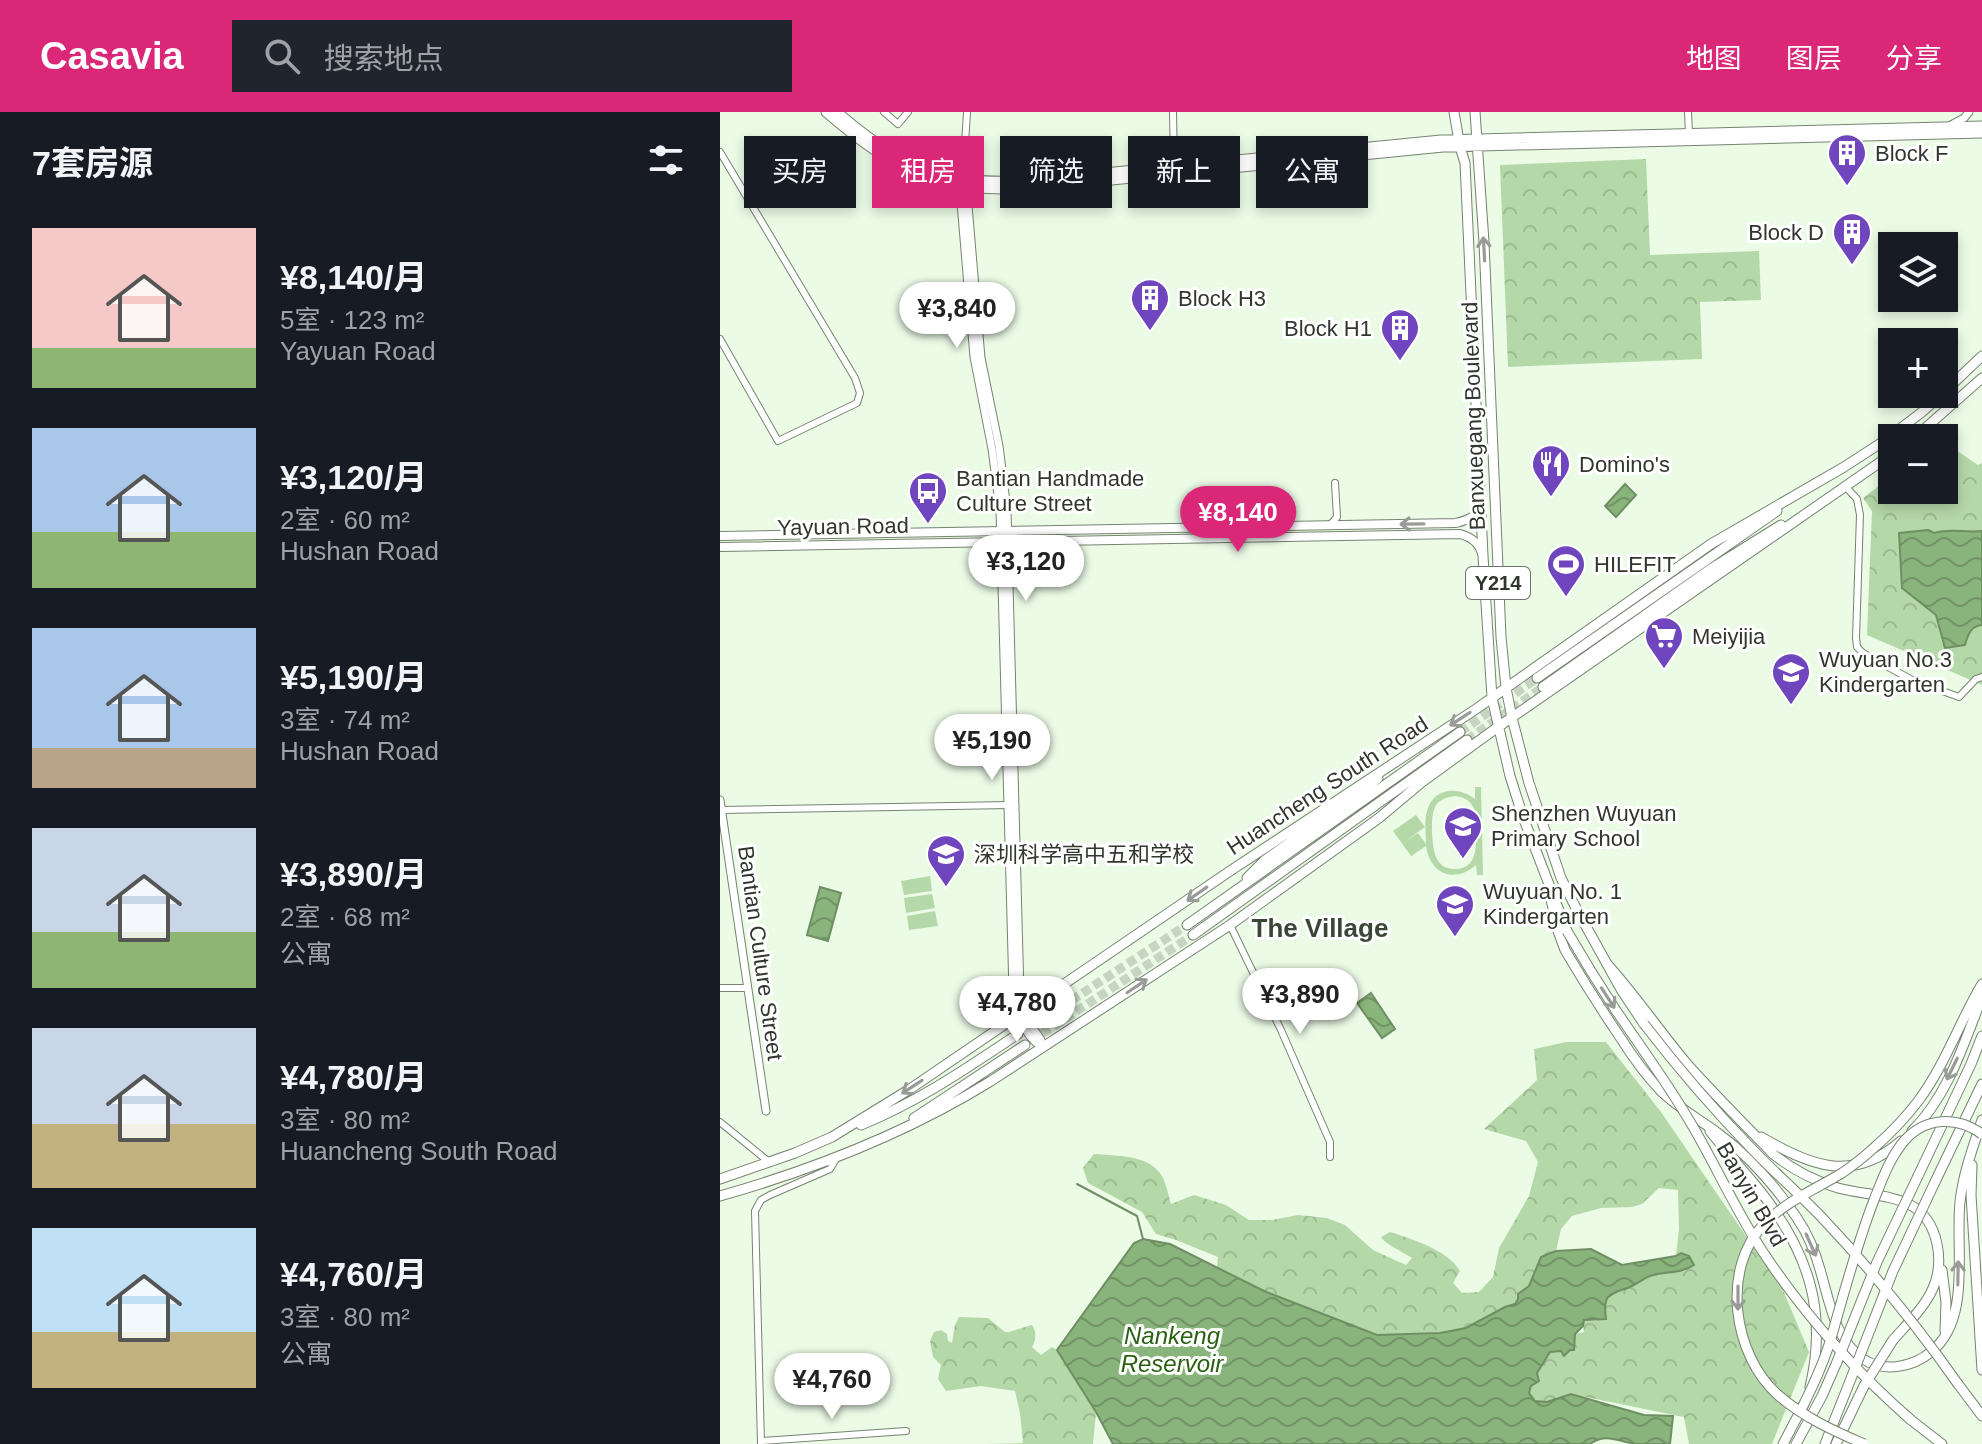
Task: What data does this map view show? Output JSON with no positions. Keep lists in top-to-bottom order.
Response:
{
  "streets": {
    "main road": [
      "Banxuegang Boulevard",
      "Yayuan Road",
      "Y214",
      "Huancheng South Road",
      "Banyin Blvd"
    ],
    "street": ["Bantian Culture Street"]
  },
  "crossings": [
    ["Banxuegang Boulevard", "Yayuan Road"],
    ["Banxuegang Boulevard", "Huancheng South Road"],
    ["Banxuegang Boulevard", "Banyin Blvd"]
  ],
  "districts": ["The Village"],
  "water": ["Nankeng Reservoir"],
  "places": {
    "building": [
      "Block F",
      "Block D",
      "Block H3",
      "Block H1"
    ],
    "restaurant": ["Domino's"],
    "bus stop": ["Bantian Handmade Culture Street"],
    "sports": ["HILEFIT"],
    "supermarket": ["Meiyijia"],
    "school or university": [
      "Wuyuan No.3 Kindergarten",
      "Shenzhen Wuyuan Primary School",
      "深圳科学高中五和学校",
      "Wuyuan No. 1 Kindergarten"
    ]
  },
  "page": {
    "header": "Casavia",
    "search": "搜索地点",
    "nav": ["地图", "图层", "分享"],
    "heading": "7套房源",
    "chip": [
      "买房",
      "租房",
      "筛选",
      "新上",
      "公寓"
    ],
    "list": [
      {
        "name": "¥8,140/月",
        "note": "5室 · 123 m² · Yayuan Road"
      },
      {
        "name": "¥3,120/月",
        "note": "2室 · 60 m² · Hushan Road"
      },
      {
        "name": "¥5,190/月",
        "note": "3室 · 74 m² · Hushan Road"
      },
      {
        "name": "¥3,890/月",
        "note": "2室 · 68 m² · 公寓"
      },
      {
        "name": "¥4,780/月",
        "note": "3室 · 80 m² · Huancheng South Road"
      },
      {
        "name": "¥4,760/月",
        "note": "3室 · 80 m² · 公寓"
      }
    ],
    "map_buttons": ["+", "−"],
    "price": [
      "¥3,840",
      "¥8,140",
      "¥3,120",
      "¥5,190",
      "¥3,890",
      "¥4,780",
      "¥4,760"
    ]
  }
}
